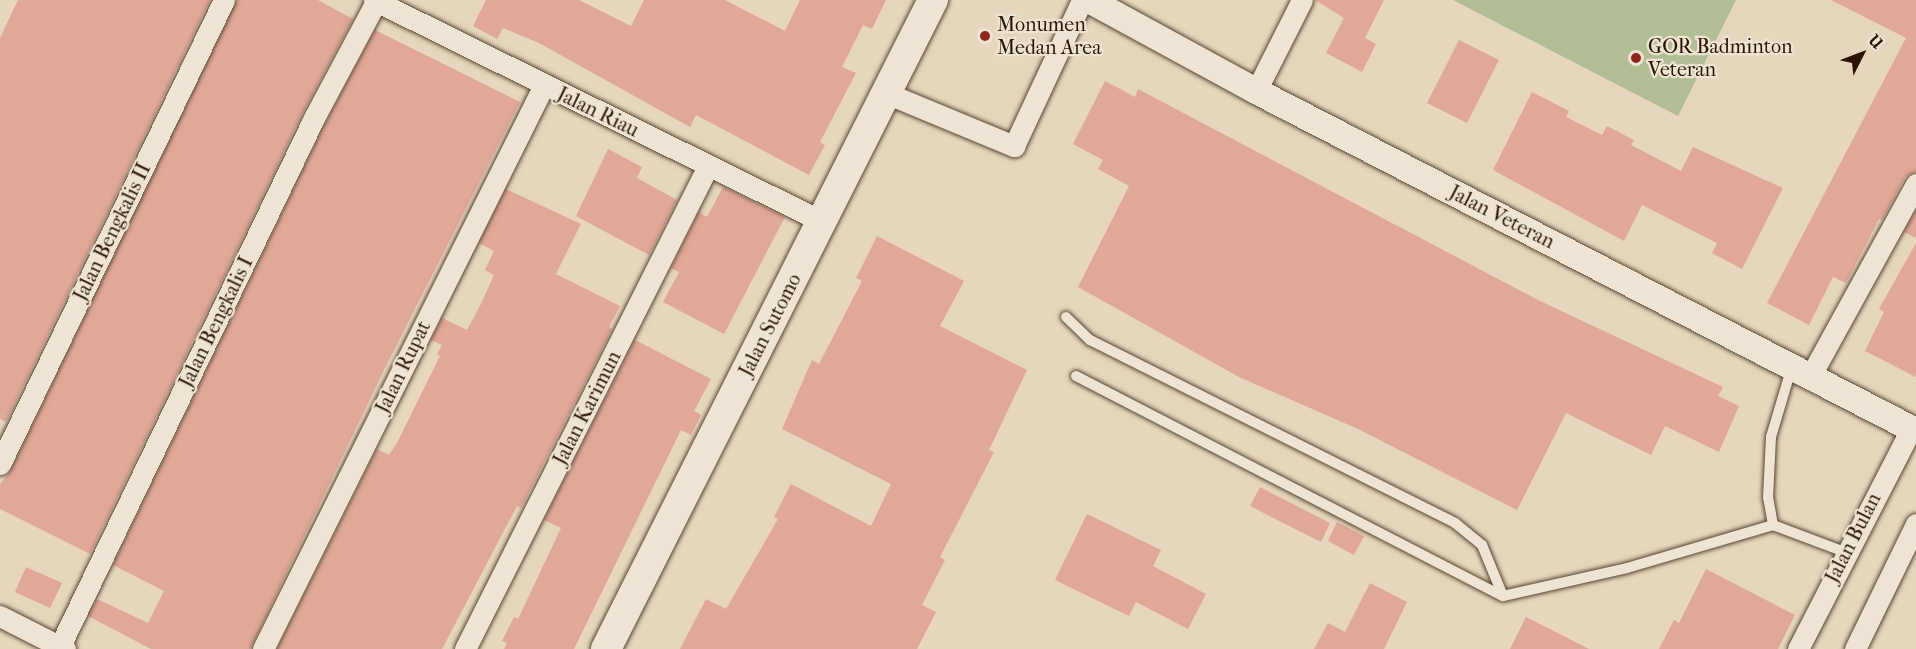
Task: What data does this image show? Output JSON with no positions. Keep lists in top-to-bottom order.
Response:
{
  "streets": {
    "main road": ["Jalan Sutomo"],
    "street": [
      "Jalan Riau",
      "Jalan Veteran",
      "Jalan Bengkalis II",
      "Jalan Bengkalis I",
      "Jalan Rupat",
      "Jalan Karimun",
      "Jalan Bulan"
    ]
  },
  "crossings": [
    ["Jalan Riau", "Jalan Bengkalis I"],
    ["Jalan Riau", "Jalan Sutomo"],
    ["Jalan Riau", "Jalan Rupat"],
    ["Jalan Riau", "Jalan Karimun"],
    ["Jalan Veteran", "Jalan Bulan"]
  ],
  "places": ["Monumen Medan Area", "GOR Badminton Veteran"],
  "north": "top right"
}
